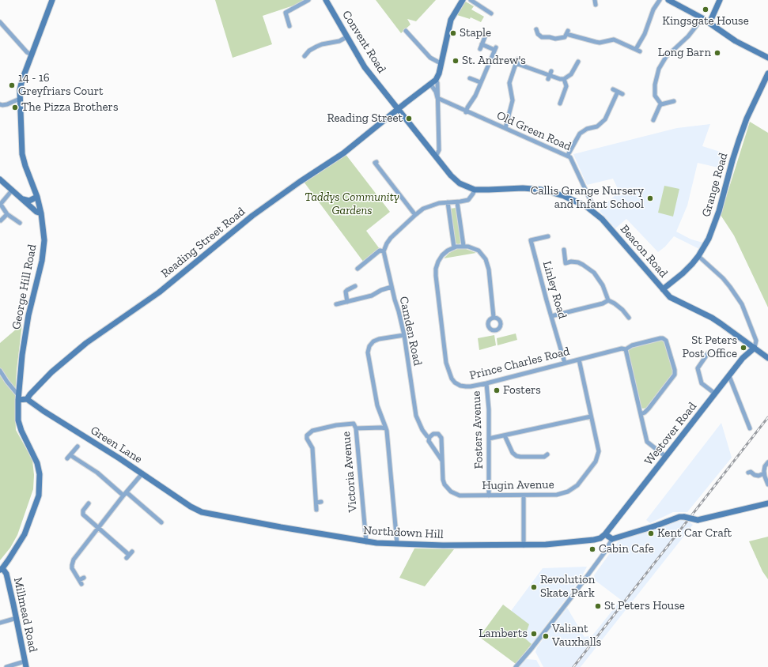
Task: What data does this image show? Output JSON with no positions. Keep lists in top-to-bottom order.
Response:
{
  "streets": {
    "street": [
      "Convent Road",
      "Old Green Road",
      "Grange Road",
      "Reading Street Road",
      "Beacon Road",
      "George Hill Road",
      "Linley Road",
      "Camden Road",
      "Prince Charles Road",
      "Fosters Avenue",
      "Westover Road",
      "Green Lane",
      "Victoria Avenue",
      "Hugin Avenue",
      "Northdown Hill",
      "Millmead Road"
    ]
  },
  "crossings": [
    ["Convent Road", "Reading Street Road"],
    ["Convent Road", "Beacon Road"],
    ["Old Green Road", "Beacon Road"],
    ["Grange Road", "Beacon Road"],
    ["Reading Street Road", "Beacon Road"],
    ["Reading Street Road", "Green Lane"],
    ["Beacon Road", "Westover Road"],
    ["George Hill Road", "Millmead Road"],
    ["Linley Road", "Prince Charles Road"],
    ["Camden Road", "Hugin Avenue"],
    ["Prince Charles Road", "Fosters Avenue"],
    ["Prince Charles Road", "Hugin Avenue"],
    ["Fosters Avenue", "Hugin Avenue"],
    ["Westover Road", "Northdown Hill"],
    ["Green Lane", "Northdown Hill"],
    ["Victoria Avenue", "Northdown Hill"]
  ],
  "parks": ["Taddys Community Gardens"],
  "places": [
    "Kingsgate House",
    "Staple",
    "Long Barn",
    "St. Andrew's",
    "14 - 16 Greyfriars Court",
    "The Pizza Brothers",
    "Reading Street",
    "Callis Grange Nursery and Infant School",
    "St Peters Post Office",
    "Fosters",
    "Kent Car Craft",
    "Cabin Cafe",
    "Revolution Skate Park",
    "St Peters House",
    "Lamberts",
    "Valiant Vauxhalls"
  ]
}
